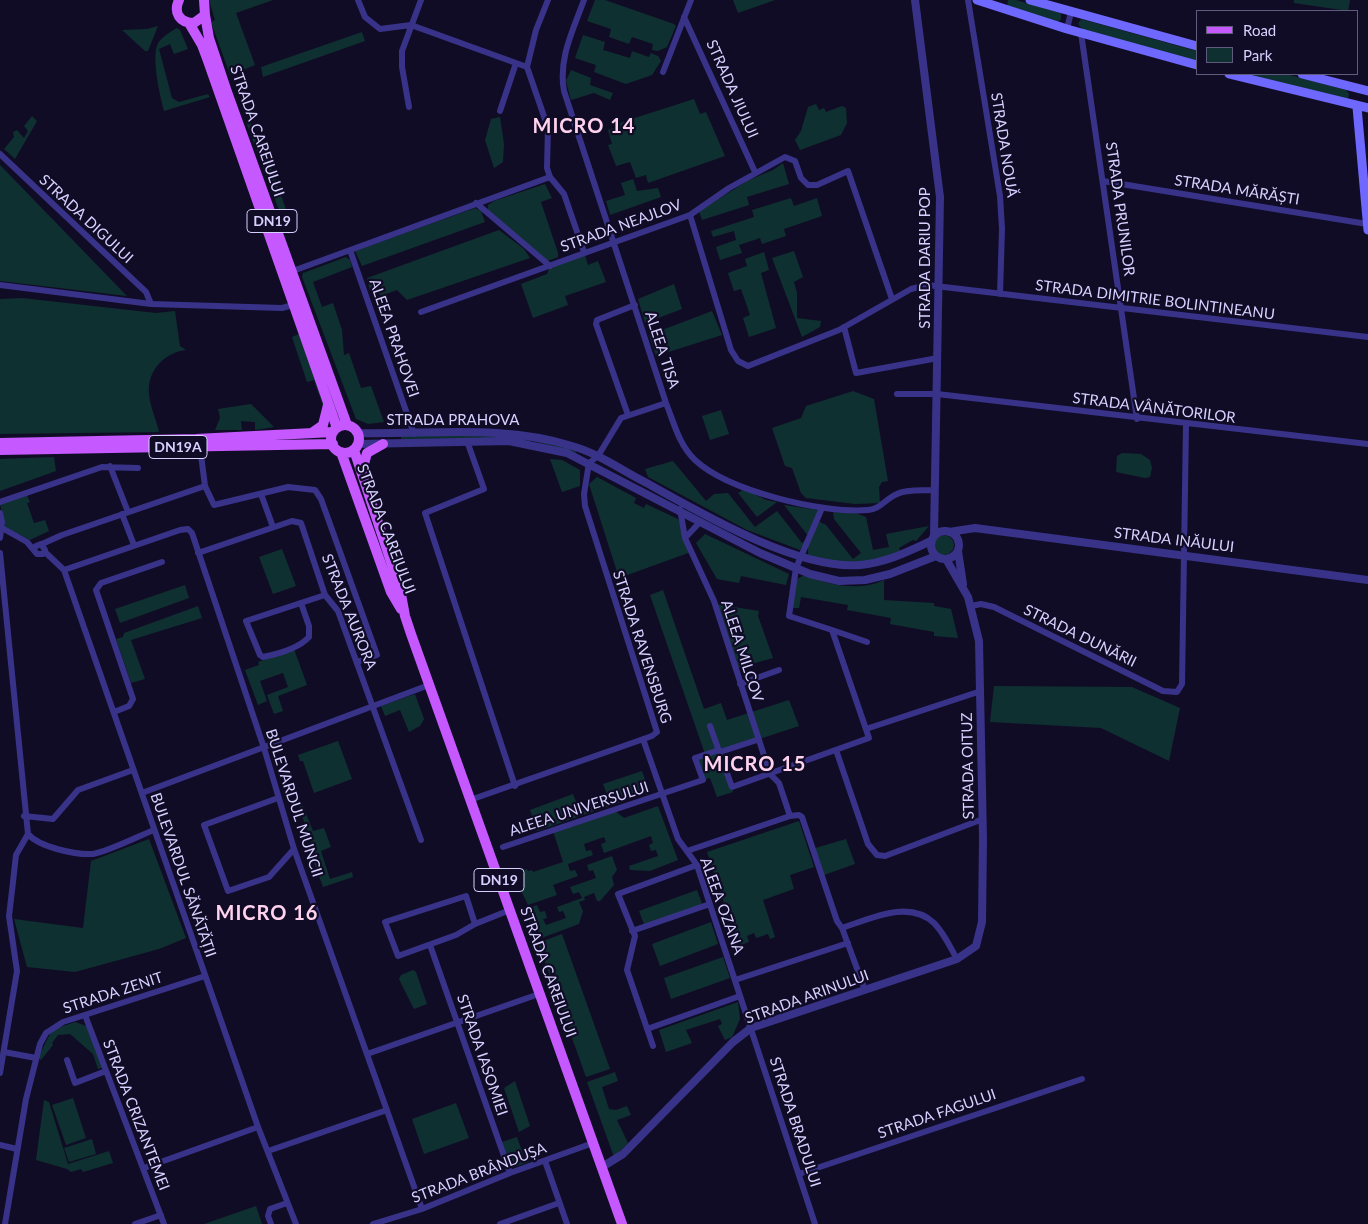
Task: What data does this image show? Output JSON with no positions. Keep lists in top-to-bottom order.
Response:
{
  "streets": {
    "main road": ["STRADA CAREIULUI", "DN19", "DN19A"],
    "street": [
      "STRADA JIULUI",
      "STRADA NOUĂ",
      "STRADA MĂRĂȘTI",
      "STRADA PRUNILOR",
      "STRADA DIGULUI",
      "STRADA NEAJLOV",
      "STRADA DARIU POP",
      "STRADA DIMITRIE BOLINTINEANU",
      "ALEEA PRAHOVEI",
      "ALEEA TISA",
      "STRADA VÂNĂTORILOR",
      "STRADA PRAHOVA",
      "STRADA INĂULUI",
      "STRADA AURORA",
      "STRADA DUNĂRII",
      "STRADA RAVENSBURG",
      "ALEEA MILCOV",
      "STRADA OITUZ",
      "BULEVARDUL MUNCII",
      "ALEEA UNIVERSULUI",
      "BULEVARDUL SĂNĂTĂȚII",
      "ALEEA OZANA",
      "STRADA ZENIT",
      "STRADA ARINULUI",
      "STRADA IASOMIEI",
      "STRADA FAGULUI",
      "STRADA CRIZANTEMEI",
      "STRADA BRADULUI",
      "STRADA BRÂNDUȘA"
    ]
  },
  "crossings": [
    ["STRADA JIULUI", "STRADA NEAJLOV"],
    ["STRADA CAREIULUI", "DN19"],
    ["STRADA CAREIULUI", "STRADA PRAHOVA"],
    ["STRADA CAREIULUI", "DN19A"],
    ["STRADA CAREIULUI", "STRADA RAVENSBURG"],
    ["STRADA CAREIULUI", "STRADA ARINULUI"],
    ["STRADA CAREIULUI", "STRADA BRÂNDUȘA"],
    ["STRADA NOUĂ", "STRADA DIMITRIE BOLINTINEANU"],
    ["STRADA MĂRĂȘTI", "STRADA PRUNILOR"],
    ["STRADA PRUNILOR", "STRADA DIMITRIE BOLINTINEANU"],
    ["STRADA PRUNILOR", "STRADA VÂNĂTORILOR"],
    ["DN19", "STRADA PRAHOVA"],
    ["DN19", "DN19A"],
    ["STRADA NEAJLOV", "STRADA DIMITRIE BOLINTINEANU"],
    ["STRADA NEAJLOV", "ALEEA TISA"],
    ["STRADA DARIU POP", "STRADA DIMITRIE BOLINTINEANU"],
    ["STRADA DARIU POP", "ALEEA TISA"],
    ["STRADA DARIU POP", "STRADA VÂNĂTORILOR"],
    ["STRADA DARIU POP", "STRADA PRAHOVA"],
    ["STRADA DARIU POP", "STRADA INĂULUI"],
    ["STRADA DARIU POP", "STRADA OITUZ"],
    ["ALEEA PRAHOVEI", "STRADA PRAHOVA"],
    ["STRADA PRAHOVA", "STRADA INĂULUI"],
    ["STRADA PRAHOVA", "STRADA RAVENSBURG"],
    ["STRADA PRAHOVA", "ALEEA MILCOV"],
    ["STRADA PRAHOVA", "STRADA OITUZ"],
    ["STRADA INĂULUI", "STRADA DUNĂRII"],
    ["STRADA INĂULUI", "STRADA OITUZ"],
    ["STRADA AURORA", "BULEVARDUL MUNCII"],
    ["STRADA DUNĂRII", "STRADA OITUZ"],
    ["STRADA RAVENSBURG", "ALEEA OZANA"],
    ["STRADA OITUZ", "STRADA ARINULUI"],
    ["BULEVARDUL MUNCII", "BULEVARDUL SĂNĂTĂȚII"],
    ["BULEVARDUL MUNCII", "STRADA BRÂNDUȘA"],
    ["ALEEA UNIVERSULUI", "ALEEA OZANA"],
    ["BULEVARDUL SĂNĂTĂȚII", "STRADA ZENIT"],
    ["ALEEA OZANA", "STRADA ARINULUI"],
    ["ALEEA OZANA", "STRADA BRADULUI"],
    ["STRADA ZENIT", "STRADA CRIZANTEMEI"],
    ["STRADA ARINULUI", "STRADA BRADULUI"],
    ["STRADA IASOMIEI", "STRADA BRÂNDUȘA"],
    ["STRADA FAGULUI", "STRADA BRADULUI"]
  ],
  "districts": ["MICRO 14", "MICRO 15", "MICRO 16"],
  "legend": ["Road", "Park"]
}
